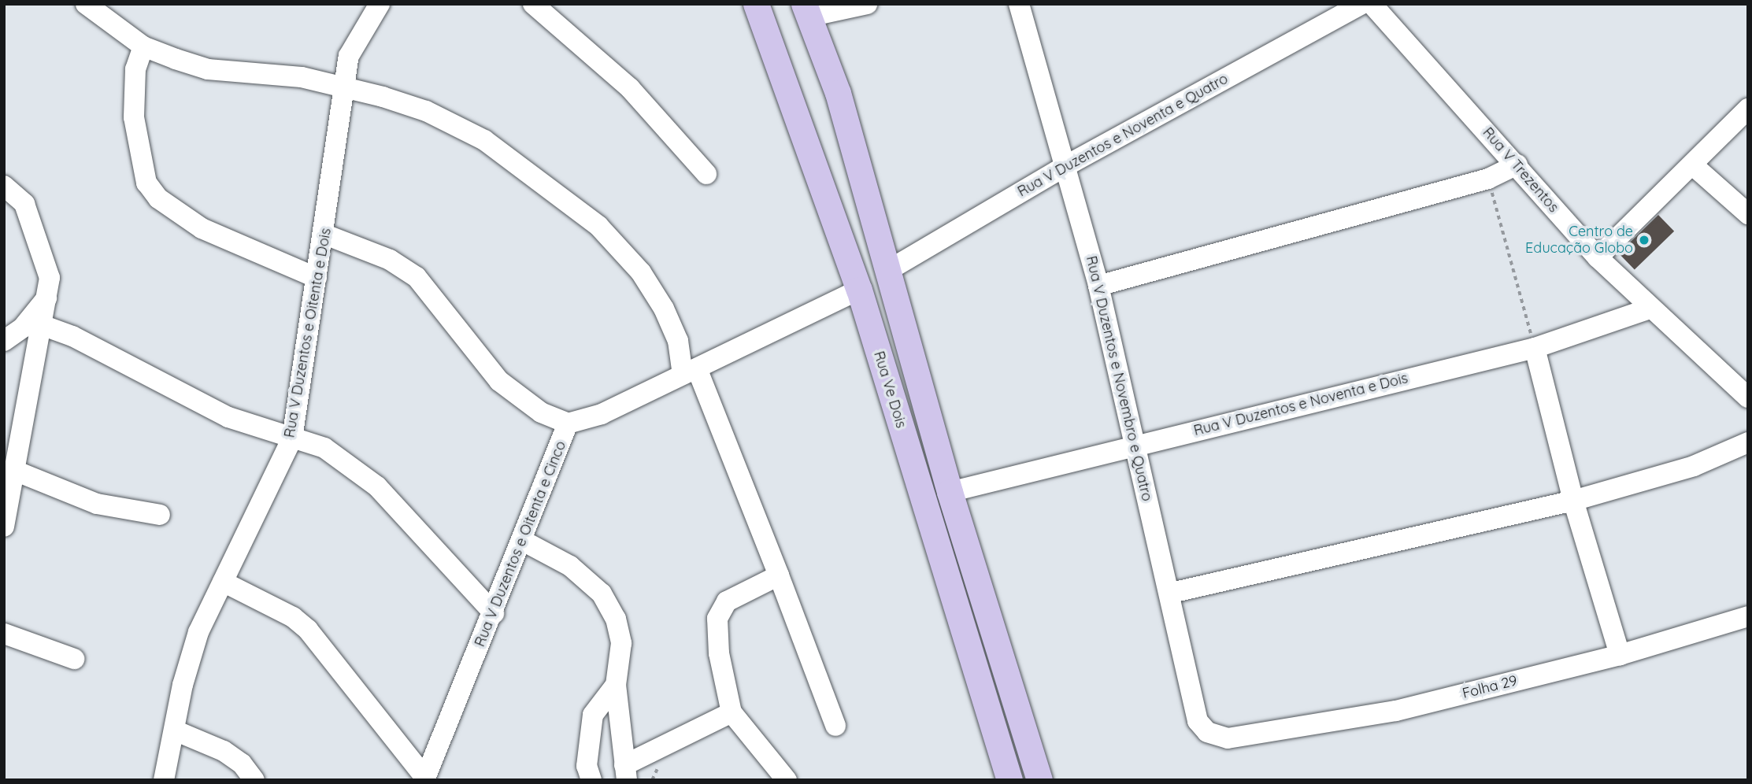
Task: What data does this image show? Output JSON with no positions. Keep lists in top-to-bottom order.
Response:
{
  "streets": {
    "main road": ["Rua Ve Dois"],
    "street": [
      "Rua V Duzentos e Noventa e Quatro",
      "Rua V Trezentos",
      "Rua V Duzentos e Oitenta e Dois",
      "Rua V Duzentos e Novembro e Quatro",
      "Rua V Duzentos e Noventa e Dois",
      "Rua V Duzentos e Oitenta e Cinco",
      "Folha 29"
    ]
  },
  "crossings": [
    ["Rua V Duzentos e Noventa e Quatro", "Rua V Duzentos e Novembro e Quatro"],
    ["Rua V Trezentos", "Rua V Duzentos e Noventa e Dois"],
    ["Rua V Duzentos e Novembro e Quatro", "Rua V Duzentos e Noventa e Dois"],
    ["Rua V Duzentos e Novembro e Quatro", "Folha 29"],
    ["Rua Ve Dois", "Rua V Duzentos e Oitenta e Cinco"]
  ],
  "places": ["Centro de Educação Globo"]
}
